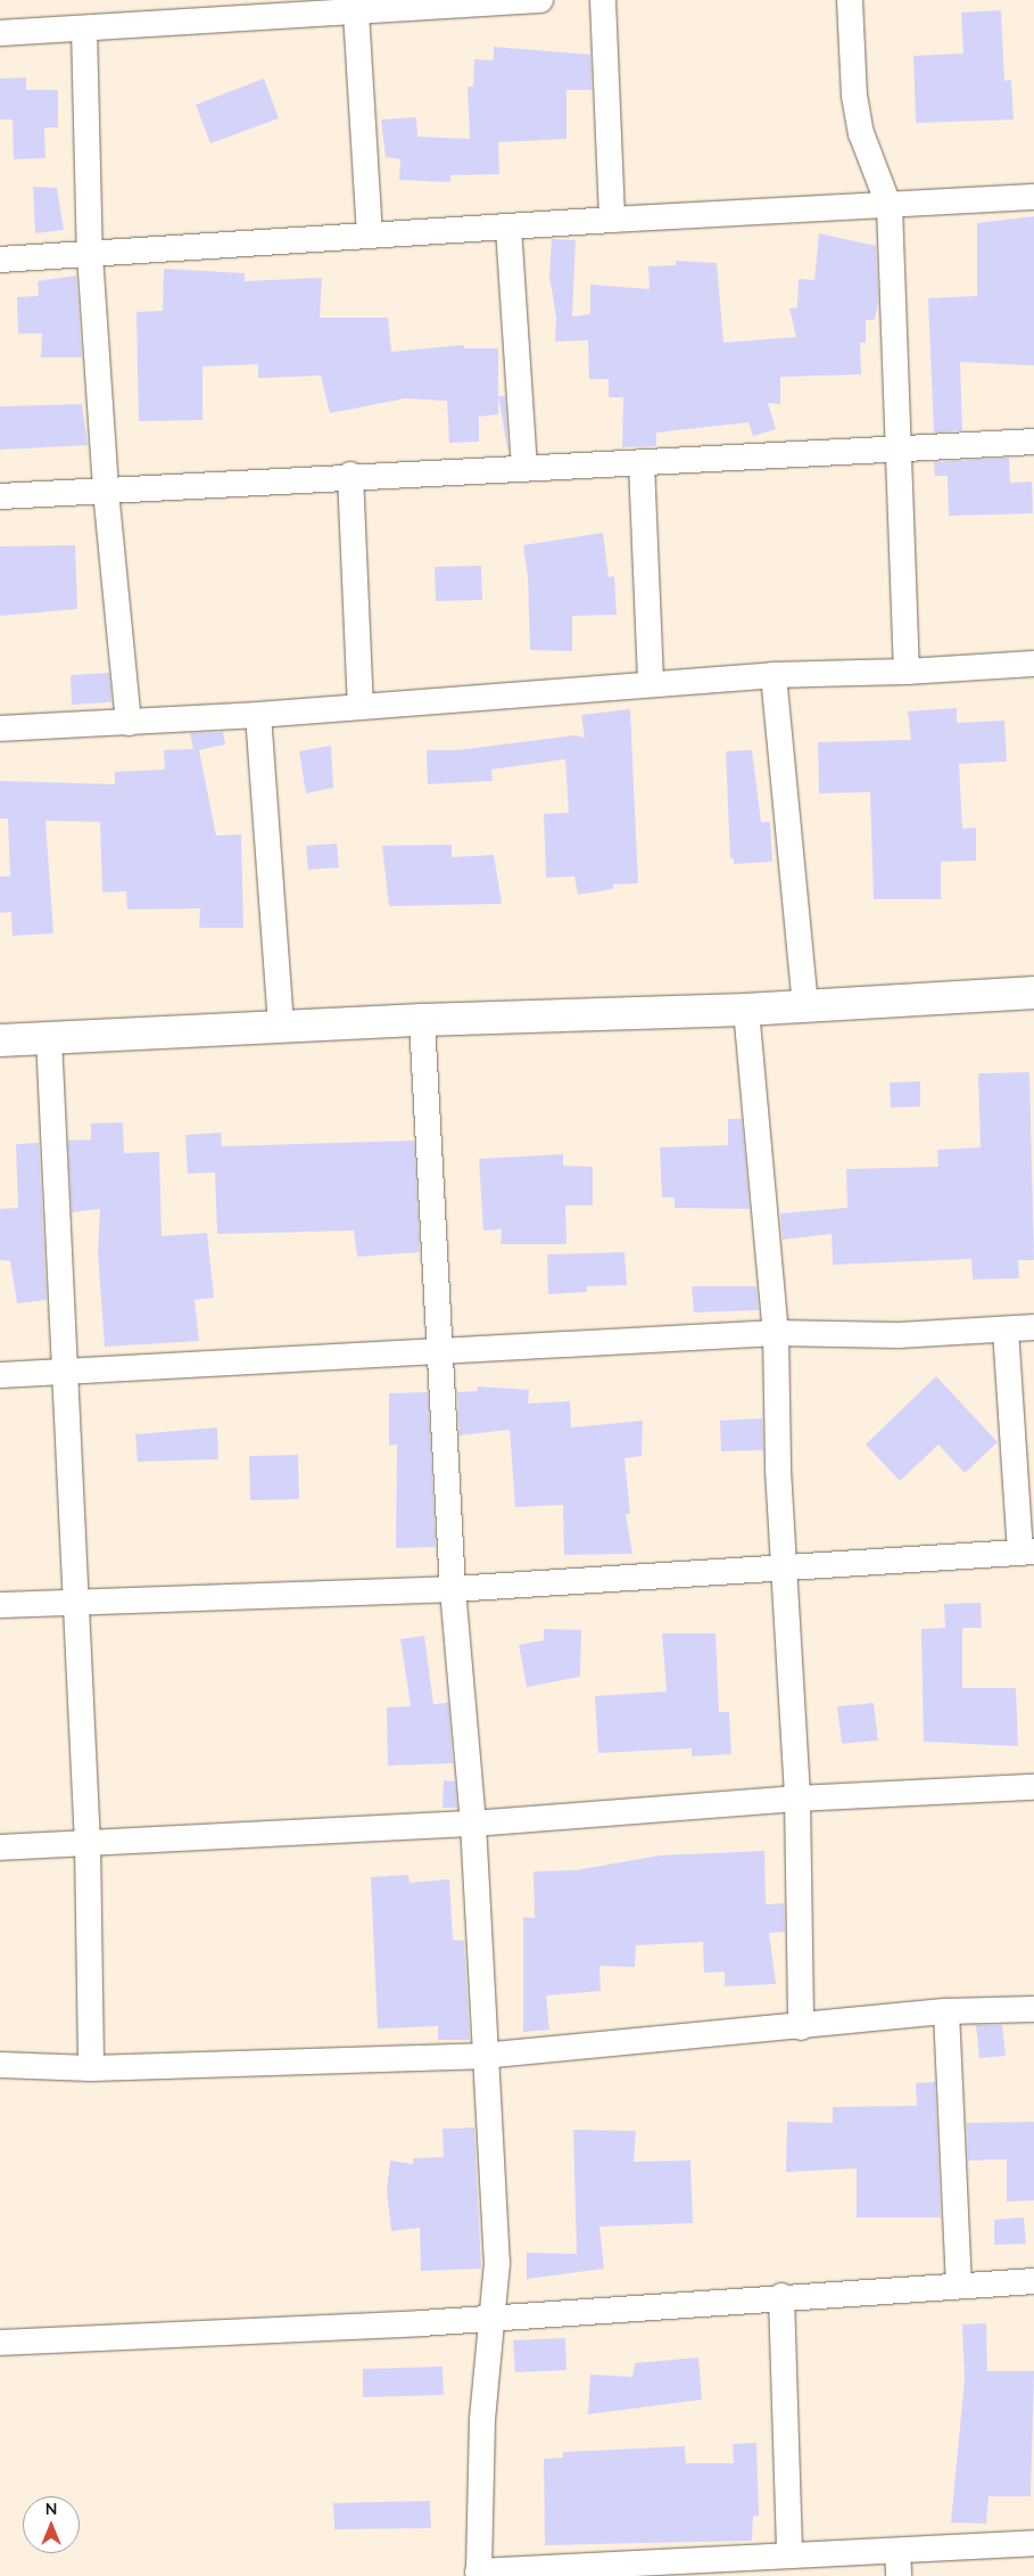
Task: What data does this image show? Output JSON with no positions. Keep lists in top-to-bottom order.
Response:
{
  "north": "top"
}
